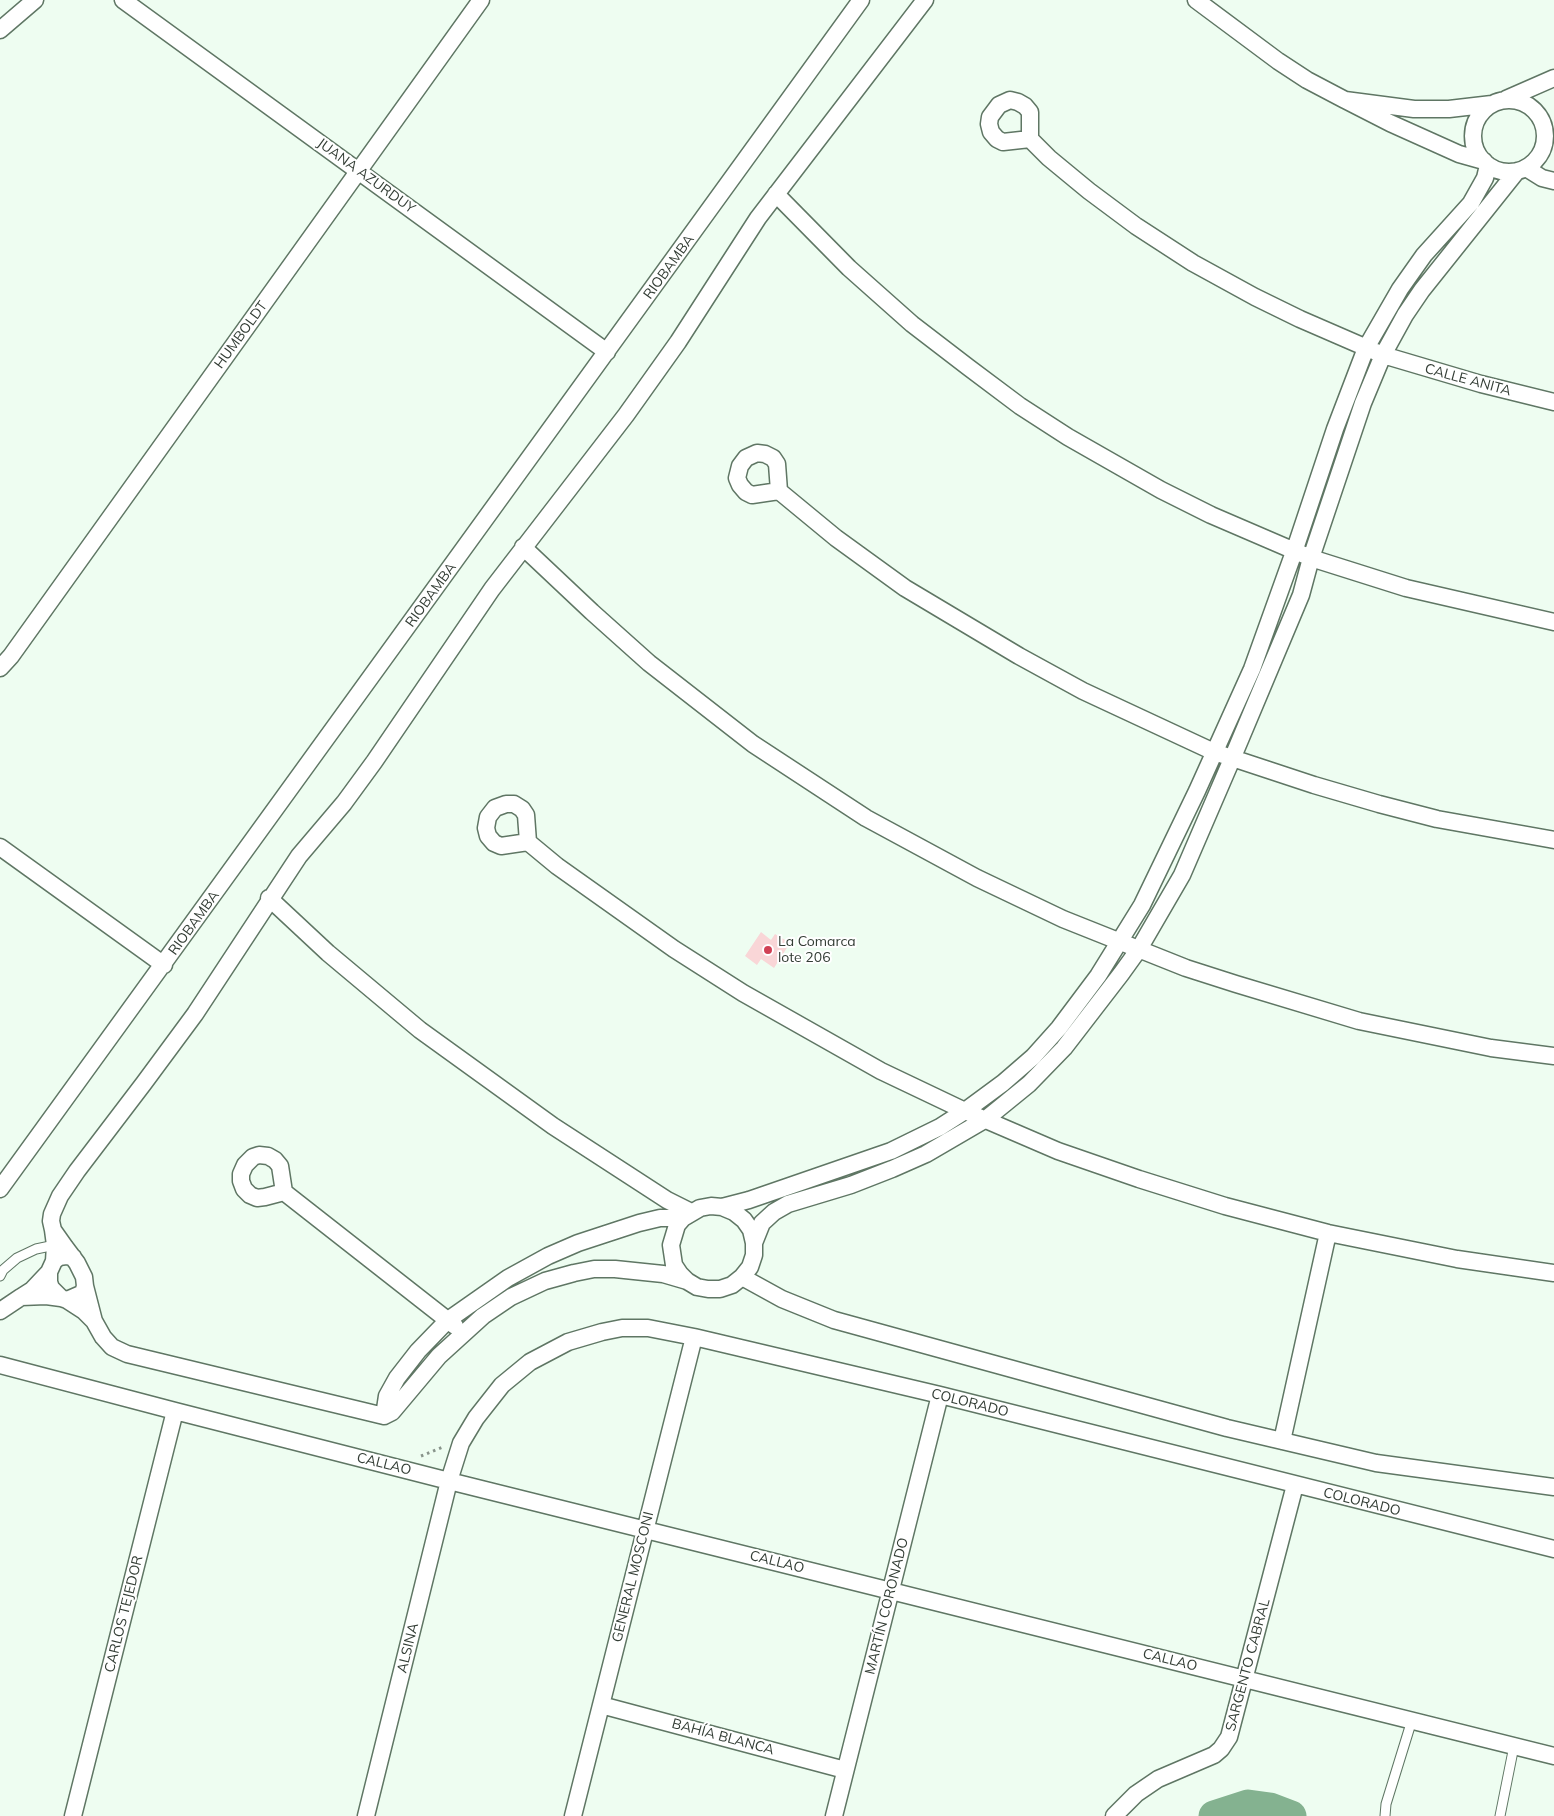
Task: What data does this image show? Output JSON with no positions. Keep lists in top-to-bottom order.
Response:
{
  "streets": {
    "street": [
      "JUANA AZURDUY",
      "RIOBAMBA",
      "HUMBOLDT",
      "CALLE ANITA",
      "COLORADO",
      "CALLAO",
      "GENERAL MOSCONI",
      "MARTÍN CORONADO",
      "CARLOS TEJEDOR",
      "ALSINA",
      "SARGENTO CABRAL",
      "BAHÍA BLANCA"
    ]
  },
  "crossings": [
    ["JUANA AZURDUY", "RIOBAMBA"],
    ["JUANA AZURDUY", "HUMBOLDT"],
    ["COLORADO", "CALLAO"],
    ["COLORADO", "GENERAL MOSCONI"],
    ["COLORADO", "MARTÍN CORONADO"],
    ["COLORADO", "ALSINA"],
    ["COLORADO", "SARGENTO CABRAL"],
    ["CALLAO", "GENERAL MOSCONI"],
    ["CALLAO", "MARTÍN CORONADO"],
    ["CALLAO", "CARLOS TEJEDOR"],
    ["CALLAO", "ALSINA"],
    ["CALLAO", "SARGENTO CABRAL"],
    ["GENERAL MOSCONI", "BAHÍA BLANCA"],
    ["MARTÍN CORONADO", "BAHÍA BLANCA"]
  ],
  "places": ["La Comarca lote 206"]
}
